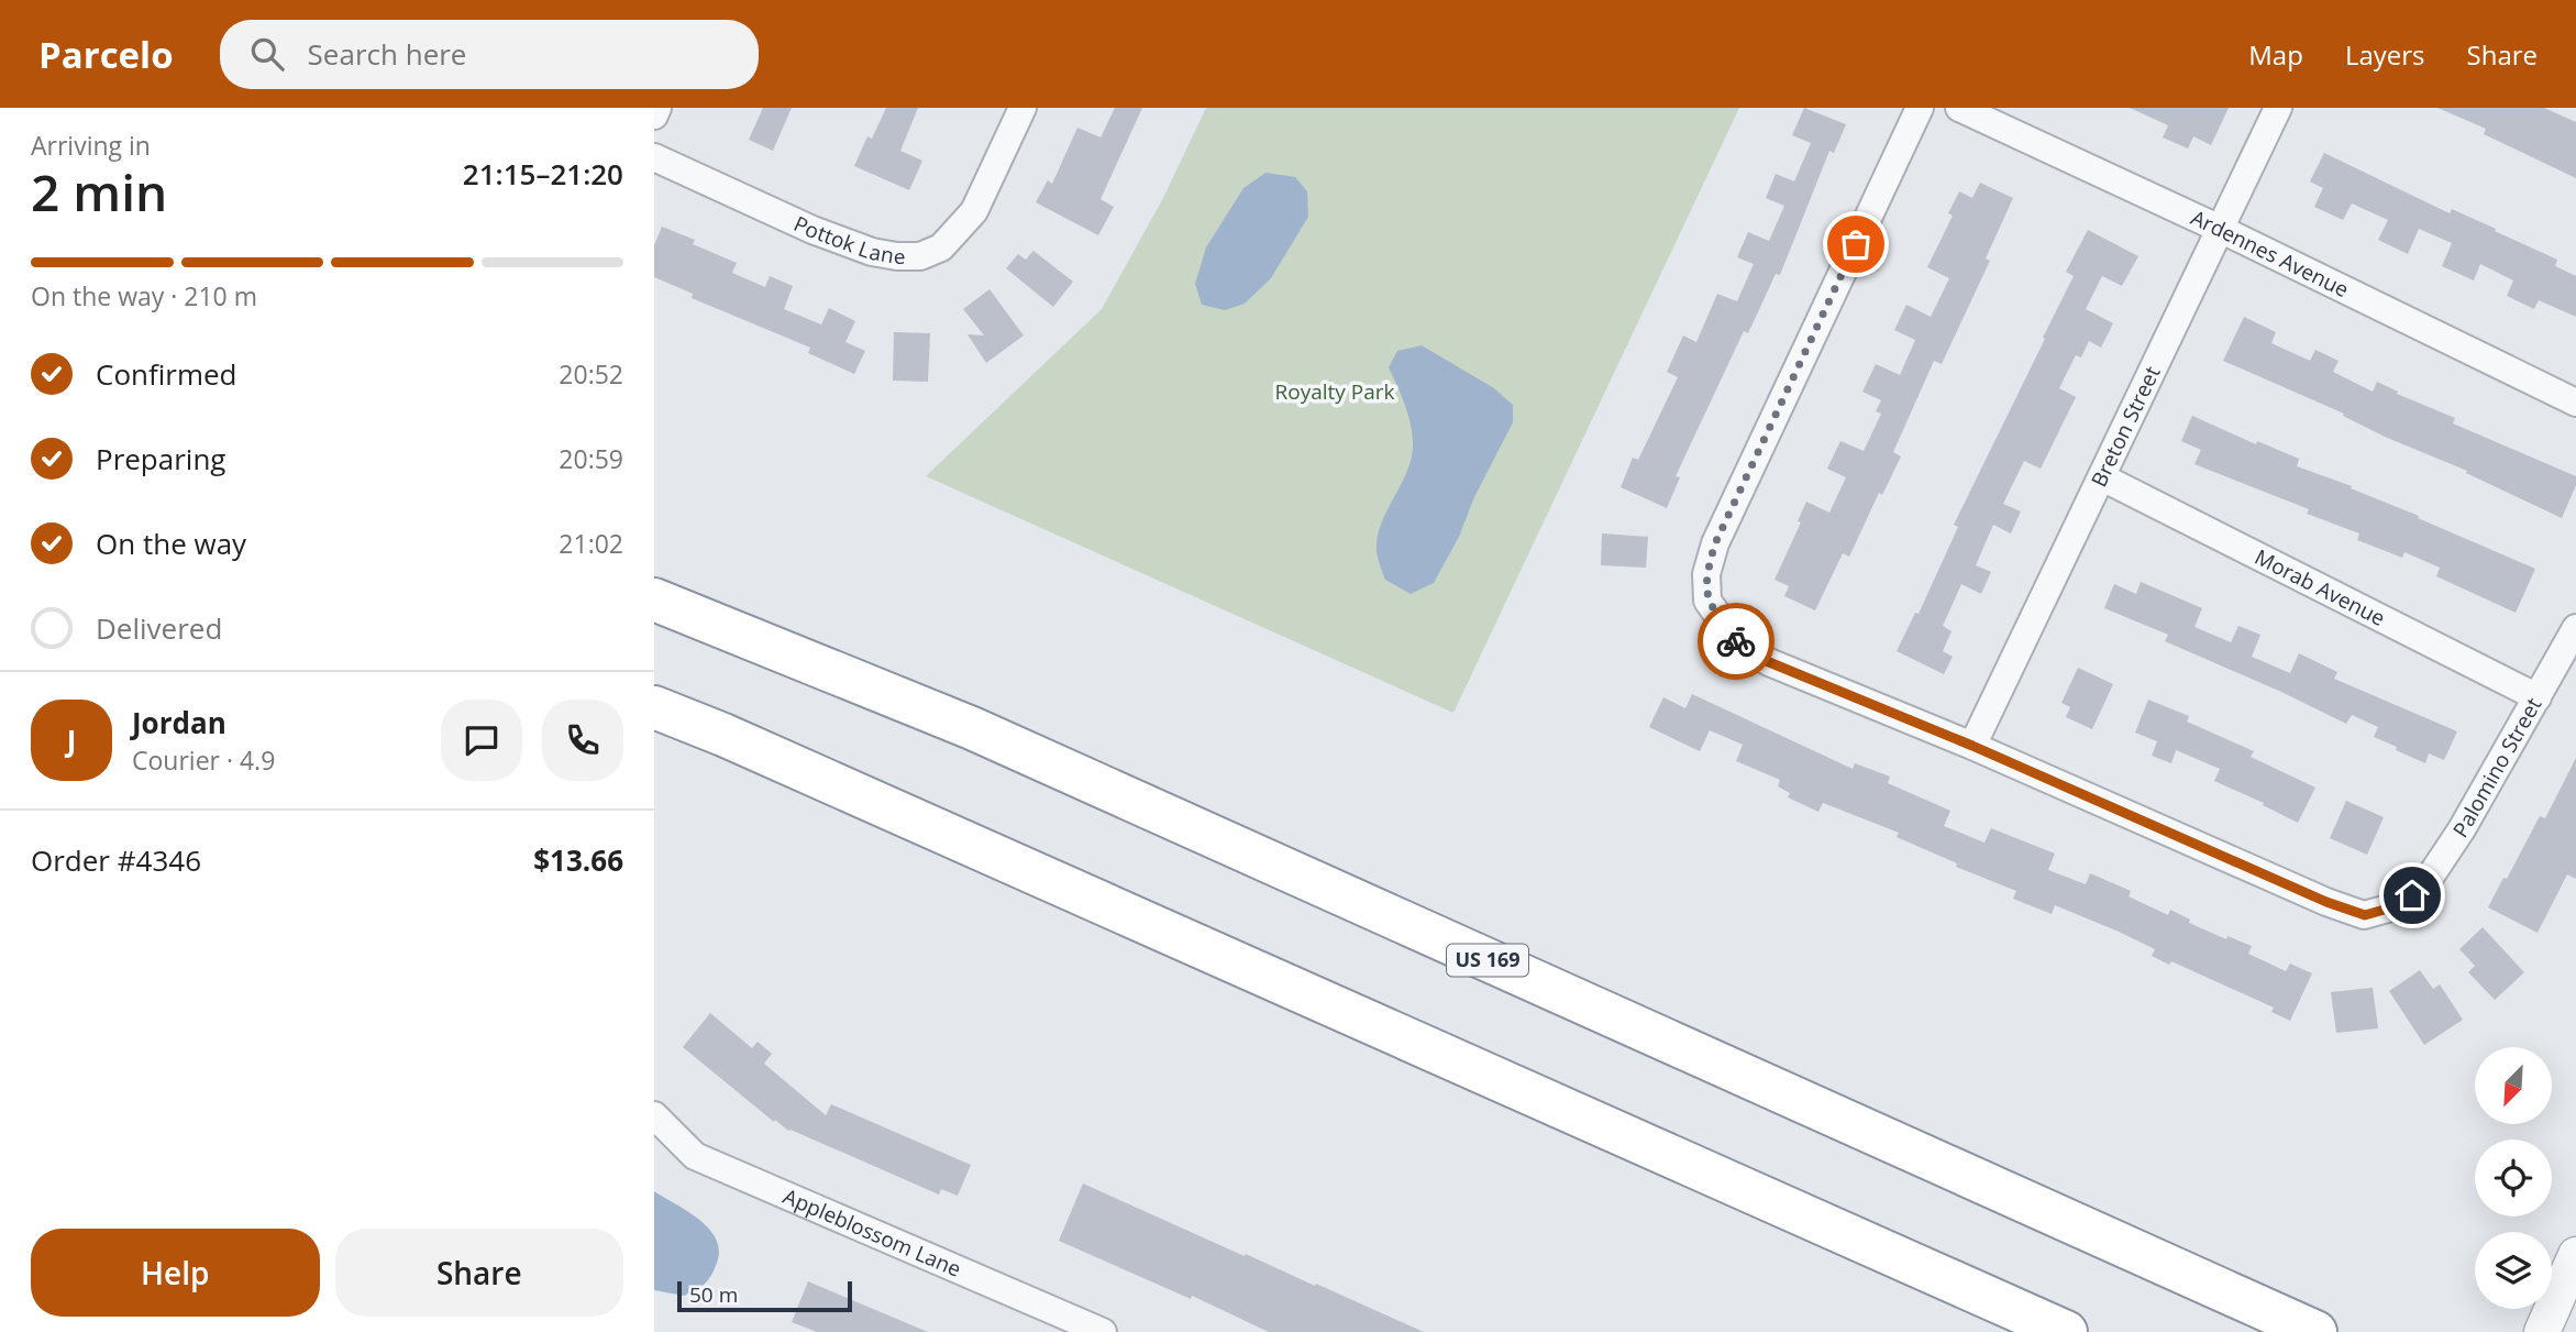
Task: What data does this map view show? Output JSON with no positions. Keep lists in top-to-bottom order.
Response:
{
  "streets": {
    "highway": ["US 169"],
    "street": [
      "Pottok Lane",
      "Ardennes Avenue",
      "Breton Street",
      "Morab Avenue",
      "Palomino Street",
      "Appleblossom Lane"
    ]
  },
  "crossings": [
    ["Ardennes Avenue", "Breton Street"],
    ["Breton Street", "Morab Avenue"],
    ["Breton Street", "Palomino Street"],
    ["Morab Avenue", "Palomino Street"]
  ],
  "parks": ["Royalty Park"],
  "scale_bar": "50 m",
  "north": "bottom left",
  "page": {
    "header": "Parcelo",
    "search": "Search here",
    "nav": ["Map", "Layers", "Share"],
    "heading": ["2 min", "Arriving in", "21:15–21:20"],
    "panel": [
      "Jordan",
      "Courier · 4.9",
      "Order #4346",
      "$13.66"
    ],
    "bar": "On the way · 210 m",
    "list": [
      ["Confirmed", "20:52"],
      ["Preparing", "20:59"],
      ["On the way", "21:02"],
      "Delivered"
    ],
    "round": "J",
    "buttons": ["Help", "Share"],
    "scale": "50 m"
  }
}
